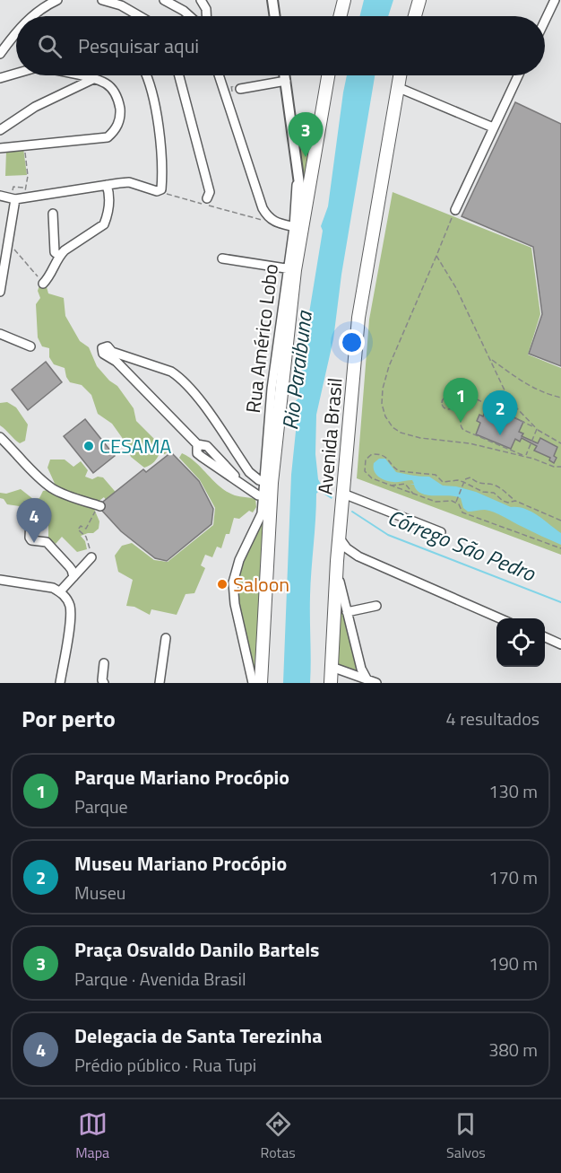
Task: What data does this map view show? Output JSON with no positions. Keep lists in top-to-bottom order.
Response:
{
  "streets": {
    "highway": ["Avenida Brasil"]
  },
  "water": ["Rio Paraibuna", "Córrego São Pedro"],
  "places": ["CESAMA", "Saloon"],
  "page": {
    "search": "Pesquisar aqui",
    "pins": [
      "3",
      "1",
      "2",
      "4"
    ],
    "heading": ["Por perto", "4 resultados"],
    "list": [
      {
        "mark": "1",
        "name": "Parque Mariano Procópio",
        "note": "Parque",
        "value": "130 m"
      },
      {
        "mark": "2",
        "name": "Museu Mariano Procópio",
        "note": "Museu",
        "value": "170 m"
      },
      {
        "mark": "3",
        "name": "Praça Osvaldo Danilo Bartels",
        "note": "Parque · Avenida Brasil",
        "value": "190 m"
      },
      {
        "mark": "4",
        "name": "Delegacia de Santa Terezinha",
        "note": "Prédio público · Rua Tupi",
        "value": "380 m"
      }
    ],
    "nav": ["Mapa", "Rotas", "Salvos"]
  }
}
